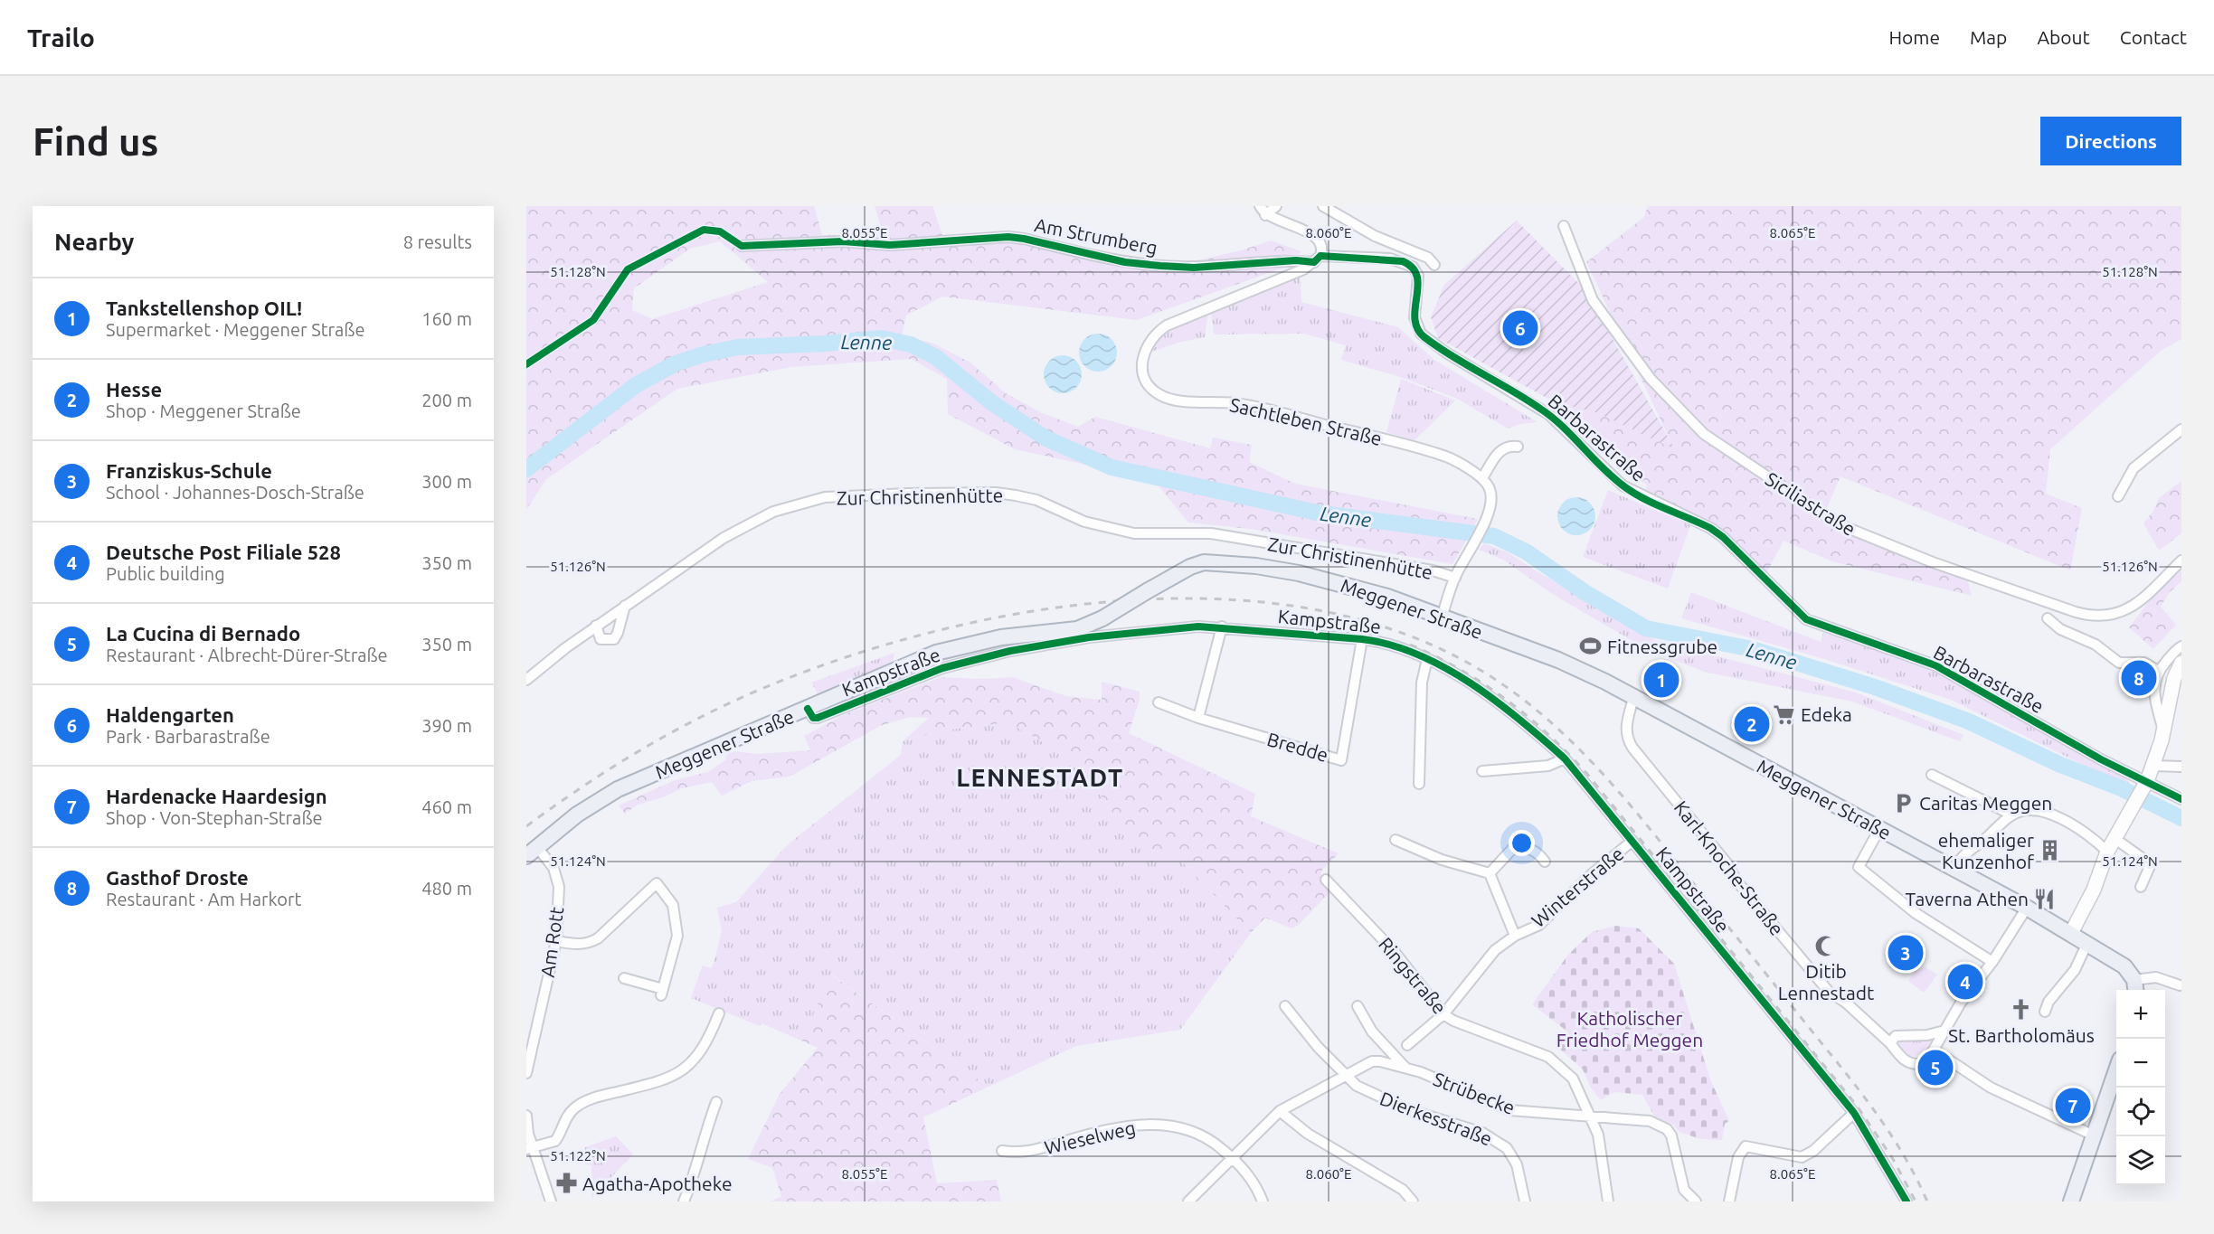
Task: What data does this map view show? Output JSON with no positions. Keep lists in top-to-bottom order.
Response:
{
  "streets": {
    "main road": ["Meggener Straße"],
    "street": [
      "Am Strumberg",
      "Sachtleben Straße",
      "Barbarastraße",
      "Zur Christinenhütte",
      "Siciliastraße",
      "Kampstraße",
      "Bredde",
      "Karl-Knoche-Straße",
      "Winterstraße",
      "Am Rott",
      "Ringstraße",
      "Strübecke",
      "Dierkesstraße",
      "Wieselweg"
    ]
  },
  "crossings": [
    ["Am Strumberg", "Sachtleben Straße"],
    ["Am Strumberg", "Barbarastraße"],
    ["Sachtleben Straße", "Barbarastraße"],
    ["Meggener Straße", "Kampstraße"],
    ["Meggener Straße", "Karl-Knoche-Straße"],
    ["Meggener Straße", "Am Rott"],
    ["Kampstraße", "Bredde"],
    ["Kampstraße", "Winterstraße"],
    ["Winterstraße", "Ringstraße"],
    ["Ringstraße", "Strübecke"],
    ["Strübecke", "Dierkesstraße"],
    ["Strübecke", "Wieselweg"]
  ],
  "districts": ["LENNESTADT"],
  "water": ["Lenne"],
  "parks": ["Katholischer Friedhof Meggen"],
  "places": {
    "sports": ["Fitnessgrube"],
    "supermarket": ["Edeka"],
    "parking": ["Caritas Meggen"],
    "building": ["ehemaliger Kunzenhof"],
    "restaurant": ["Taverna Athen"],
    "mosque": ["Ditib Lennestadt"],
    "church": ["St. Bartholomäus"],
    "pharmacy": ["Agatha-Apotheke"]
  },
  "page": {
    "header": "Trailo",
    "nav": [
      "Home",
      "Map",
      "About",
      "Contact"
    ],
    "buttons": "Directions",
    "title": "Find us",
    "heading": ["Nearby", "8 results"],
    "list": [
      {
        "mark": "1",
        "name": "Tankstellenshop OIL!",
        "note": "Supermarket · Meggener Straße",
        "value": "160 m"
      },
      {
        "mark": "2",
        "name": "Hesse",
        "note": "Shop · Meggener Straße",
        "value": "200 m"
      },
      {
        "mark": "3",
        "name": "Franziskus-Schule",
        "note": "School · Johannes-Dosch-Straße",
        "value": "300 m"
      },
      {
        "mark": "4",
        "name": "Deutsche Post Filiale 528",
        "note": "Public building",
        "value": "350 m"
      },
      {
        "mark": "5",
        "name": "La Cucina di Bernado",
        "note": "Restaurant · Albrecht-Dürer-Straße",
        "value": "350 m"
      },
      {
        "mark": "6",
        "name": "Haldengarten",
        "note": "Park · Barbarastraße",
        "value": "390 m"
      },
      {
        "mark": "7",
        "name": "Hardenacke Haardesign",
        "note": "Shop · Von-Stephan-Straße",
        "value": "460 m"
      },
      {
        "mark": "8",
        "name": "Gasthof Droste",
        "note": "Restaurant · Am Harkort",
        "value": "480 m"
      }
    ],
    "pins": [
      "6",
      "8",
      "1",
      "2",
      "3",
      "4",
      "5",
      "7"
    ],
    "map_buttons": ["+", "−"]
  },
  "coordinates": [
    "8.055°E",
    "8.060°E",
    "8.065°E",
    "51.128°N",
    "51.126°N",
    "51.124°N",
    "51.122°N"
  ]
}
